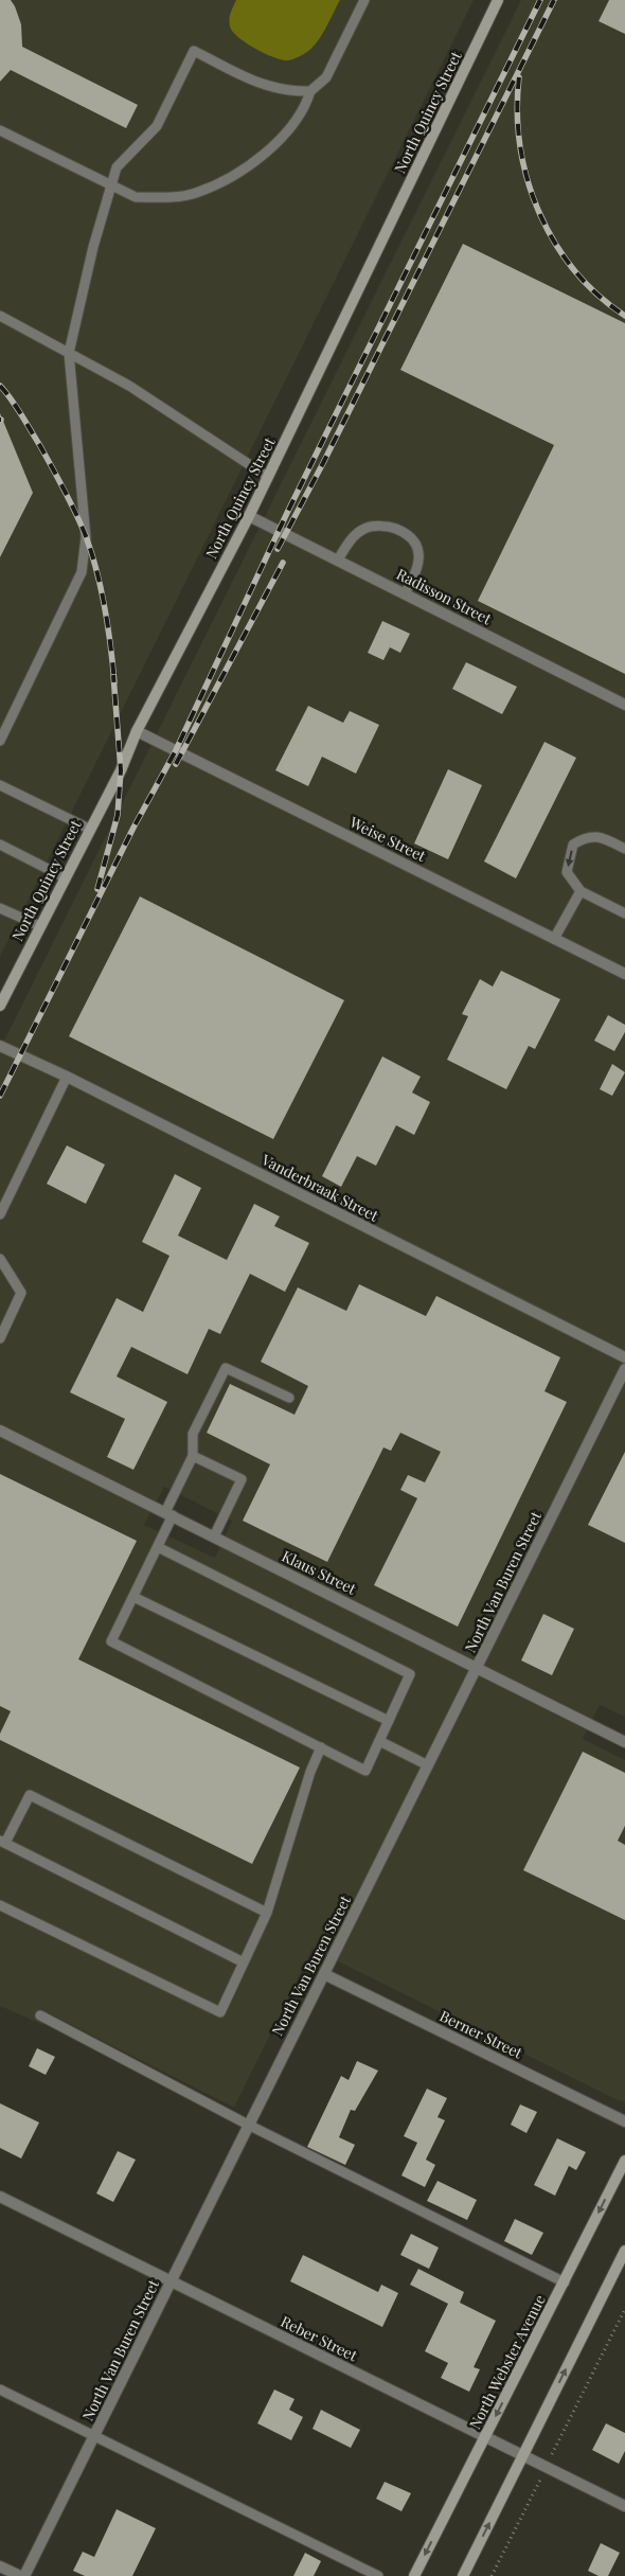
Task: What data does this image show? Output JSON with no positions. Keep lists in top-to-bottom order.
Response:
{
  "streets": {
    "street": [
      "North Quincy Street",
      "Radisson Street",
      "Weise Street",
      "Vanderbraak Street",
      "Klaus Street",
      "North Van Buren Street",
      "Berner Street",
      "Reber Street",
      "North Webster Avenue"
    ]
  },
  "crossings": [
    ["North Quincy Street", "Radisson Street"],
    ["North Quincy Street", "Weise Street"],
    ["Klaus Street", "North Van Buren Street"],
    ["North Van Buren Street", "Berner Street"],
    ["North Van Buren Street", "Reber Street"],
    ["Reber Street", "North Webster Avenue"]
  ]
}
